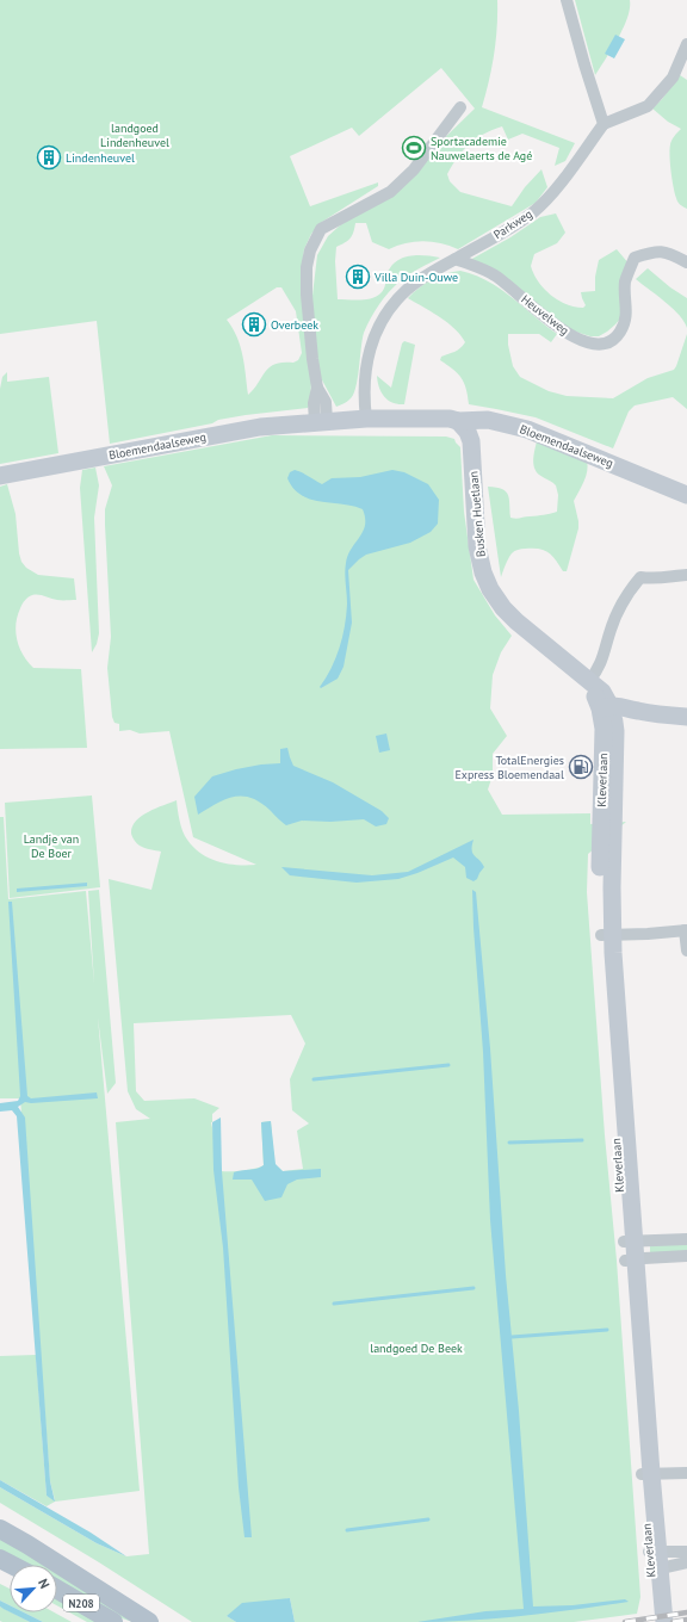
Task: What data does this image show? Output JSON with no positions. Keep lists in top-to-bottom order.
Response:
{
  "streets": {
    "main road": ["N208"],
    "street": [
      "Parkweg",
      "Heuvelweg",
      "Bloemendaalseweg",
      "Busken Huetlaan",
      "Kleverlaan"
    ]
  },
  "crossings": [
    ["Parkweg", "Heuvelweg"],
    ["Parkweg", "Bloemendaalseweg"],
    ["Bloemendaalseweg", "Busken Huetlaan"],
    ["Busken Huetlaan", "Kleverlaan"]
  ],
  "parks": ["landgoed Lindenheuvel", "Landje van De Boer", "landgoed De Beek"],
  "places": {
    "sports": ["Sportacademie Nauwelaerts de Agé"],
    "building": ["Lindenheuvel", "Villa Duin-Ouwe", "Overbeek"],
    "fuel station": ["TotalEnergies Express Bloemendaal"]
  },
  "north": "top right"
}
